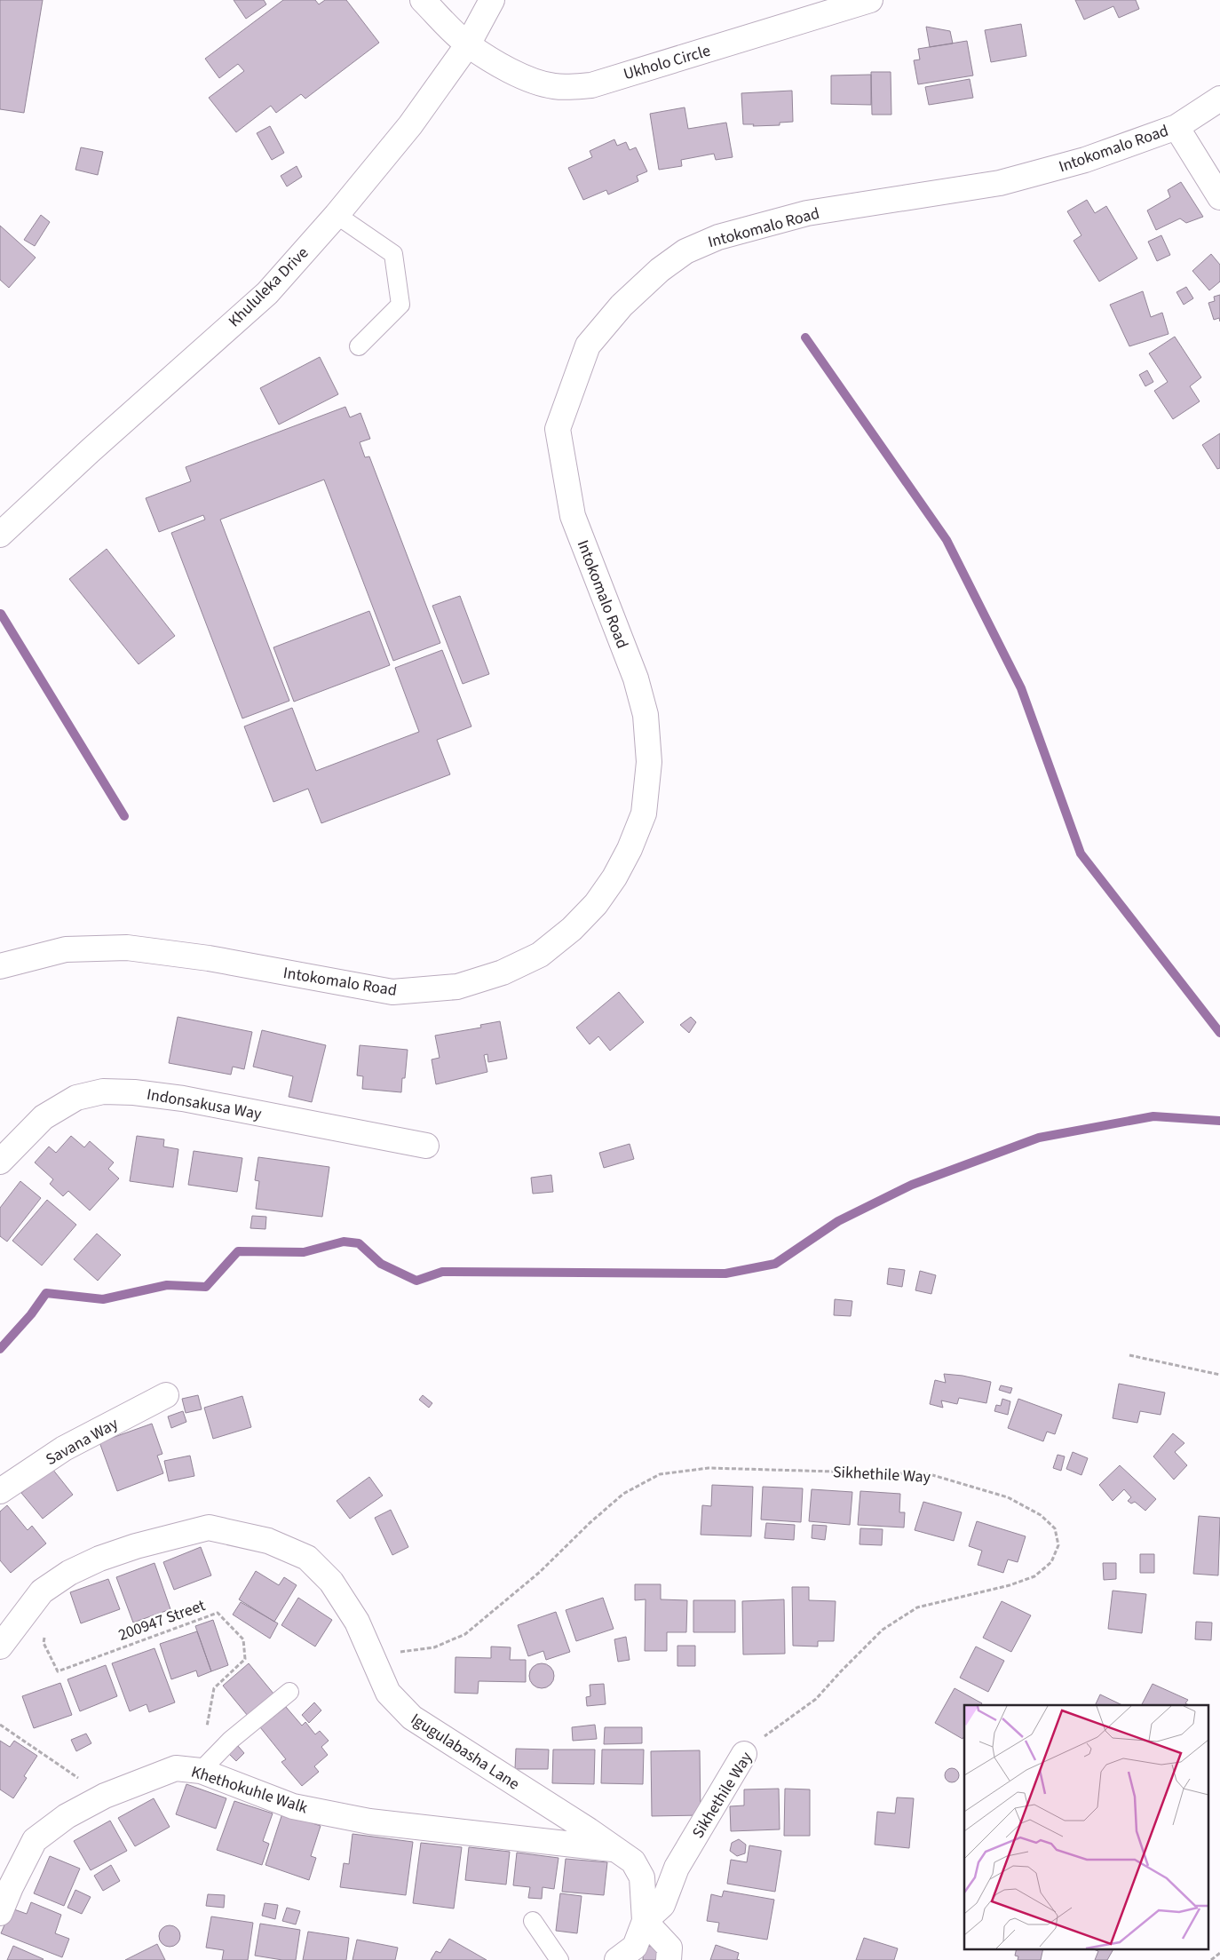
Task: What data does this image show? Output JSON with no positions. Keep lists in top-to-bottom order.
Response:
{
  "streets": {
    "street": [
      "Ukholo Circle",
      "Intokomalo Road",
      "Khululeka Drive",
      "Indonsakusa Way",
      "Savana Way",
      "Sikhethile Way",
      "Igugulabasha Lane",
      "Khethokuhle Walk"
    ],
    "path": ["200947 Street"]
  },
  "crossings": [
    ["Ukholo Circle", "Khululeka Drive"],
    ["Sikhethile Way", "Igugulabasha Lane"],
    ["200947 Street", "Igugulabasha Lane"],
    ["200947 Street", "Khethokuhle Walk"],
    ["Igugulabasha Lane", "Khethokuhle Walk"]
  ]
}
